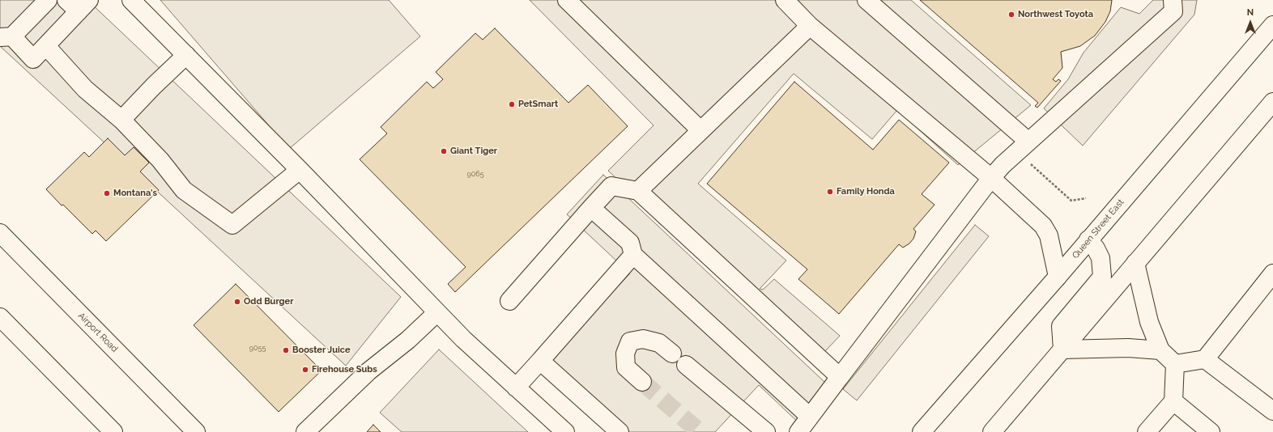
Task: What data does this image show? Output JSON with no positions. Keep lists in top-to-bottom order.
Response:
{
  "streets": {
    "main road": ["Queen Street East", "Airport Road"]
  },
  "places": [
    "Northwest Toyota",
    "PetSmart",
    "Giant Tiger",
    "Family Honda",
    "Montana's",
    "Odd Burger",
    "Booster Juice",
    "Firehouse Subs"
  ],
  "house_numbers": ["9065", "9055"],
  "north": "top"
}
